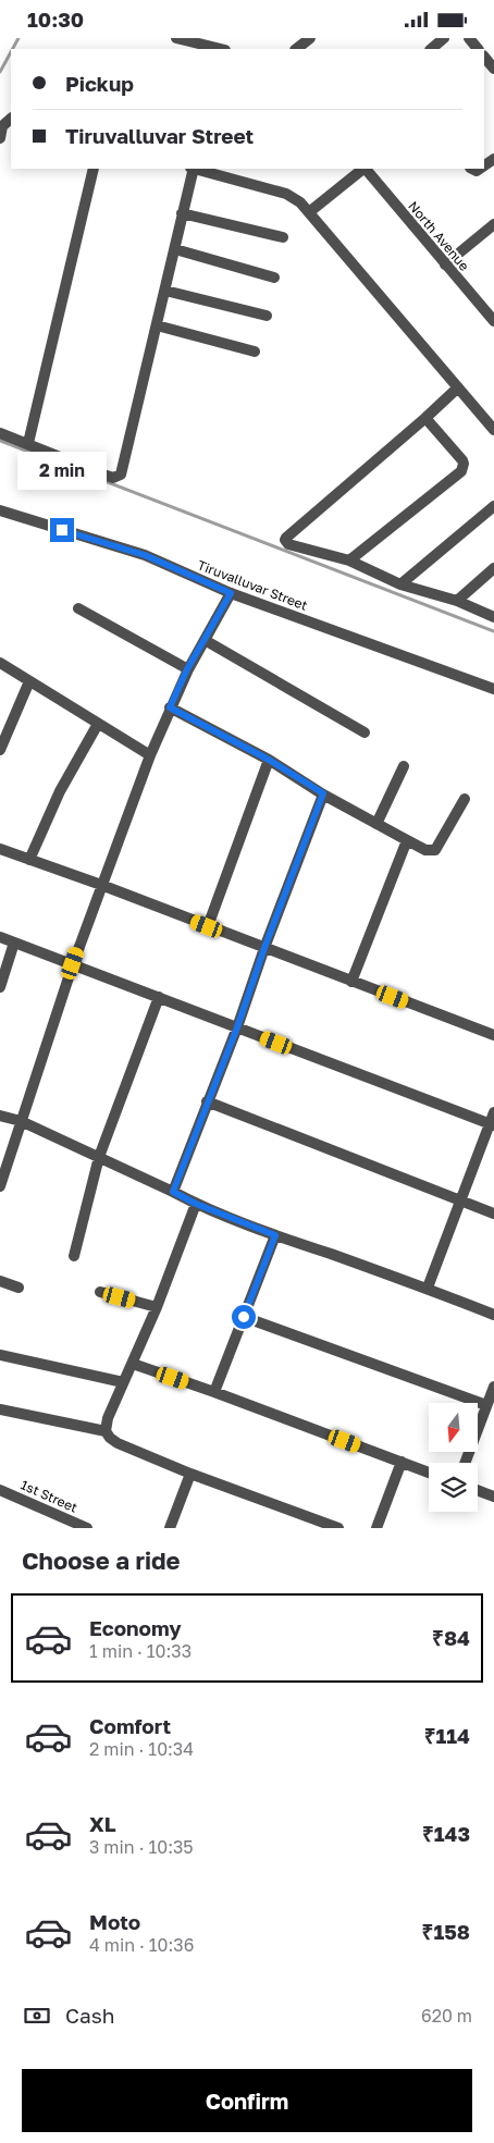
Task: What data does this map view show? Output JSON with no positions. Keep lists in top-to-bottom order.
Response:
{
  "streets": {
    "street": ["North Avenue", "Tiruvalluvar Street", "1st Street"]
  },
  "north": "bottom",
  "page": {
    "status": "10:30",
    "banner": ["Pickup", "Tiruvalluvar Street"],
    "bubble": "2 min",
    "heading": "Choose a ride",
    "list": [
      {
        "name": "Economy",
        "note": "1 min · 10:33",
        "value": "₹84"
      },
      {
        "name": "Comfort",
        "note": "2 min · 10:34",
        "value": "₹114"
      },
      {
        "name": "XL",
        "note": "3 min · 10:35",
        "value": "₹143"
      },
      {
        "name": "Moto",
        "note": "4 min · 10:36",
        "value": "₹158"
      }
    ],
    "pay": ["Cash", "620 m"],
    "buttons": "Confirm"
  }
}
